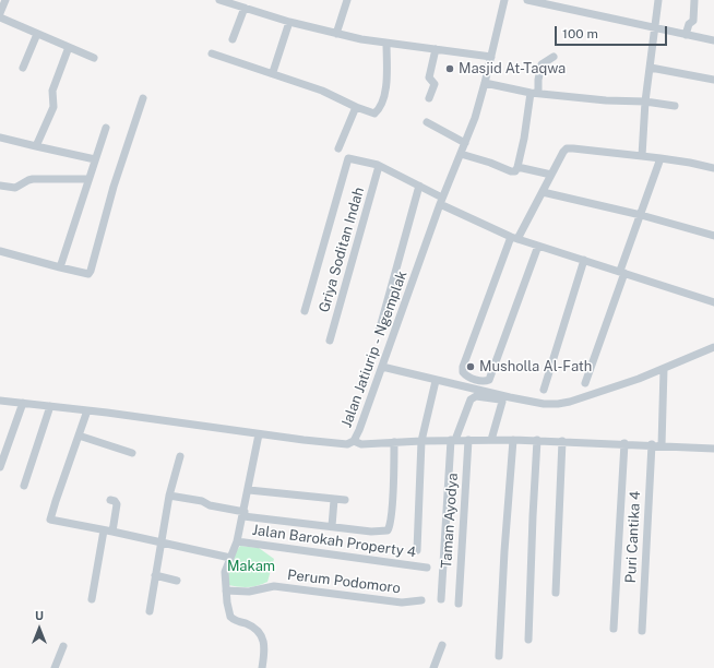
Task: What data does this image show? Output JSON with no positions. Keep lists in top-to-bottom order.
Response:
{
  "streets": {
    "street": [
      "Griya Soditan Indah",
      "Jalan Jatiurip - Ngemplak",
      "Taman Ayodya",
      "Puri Cantika 4",
      "Jalan Barokah Property 4",
      "Perum Podomoro"
    ]
  },
  "parks": ["Makam"],
  "places": ["Masjid At-Taqwa", "Musholla Al-Fath"],
  "scale_bar": "100 m",
  "north": "top"
}
